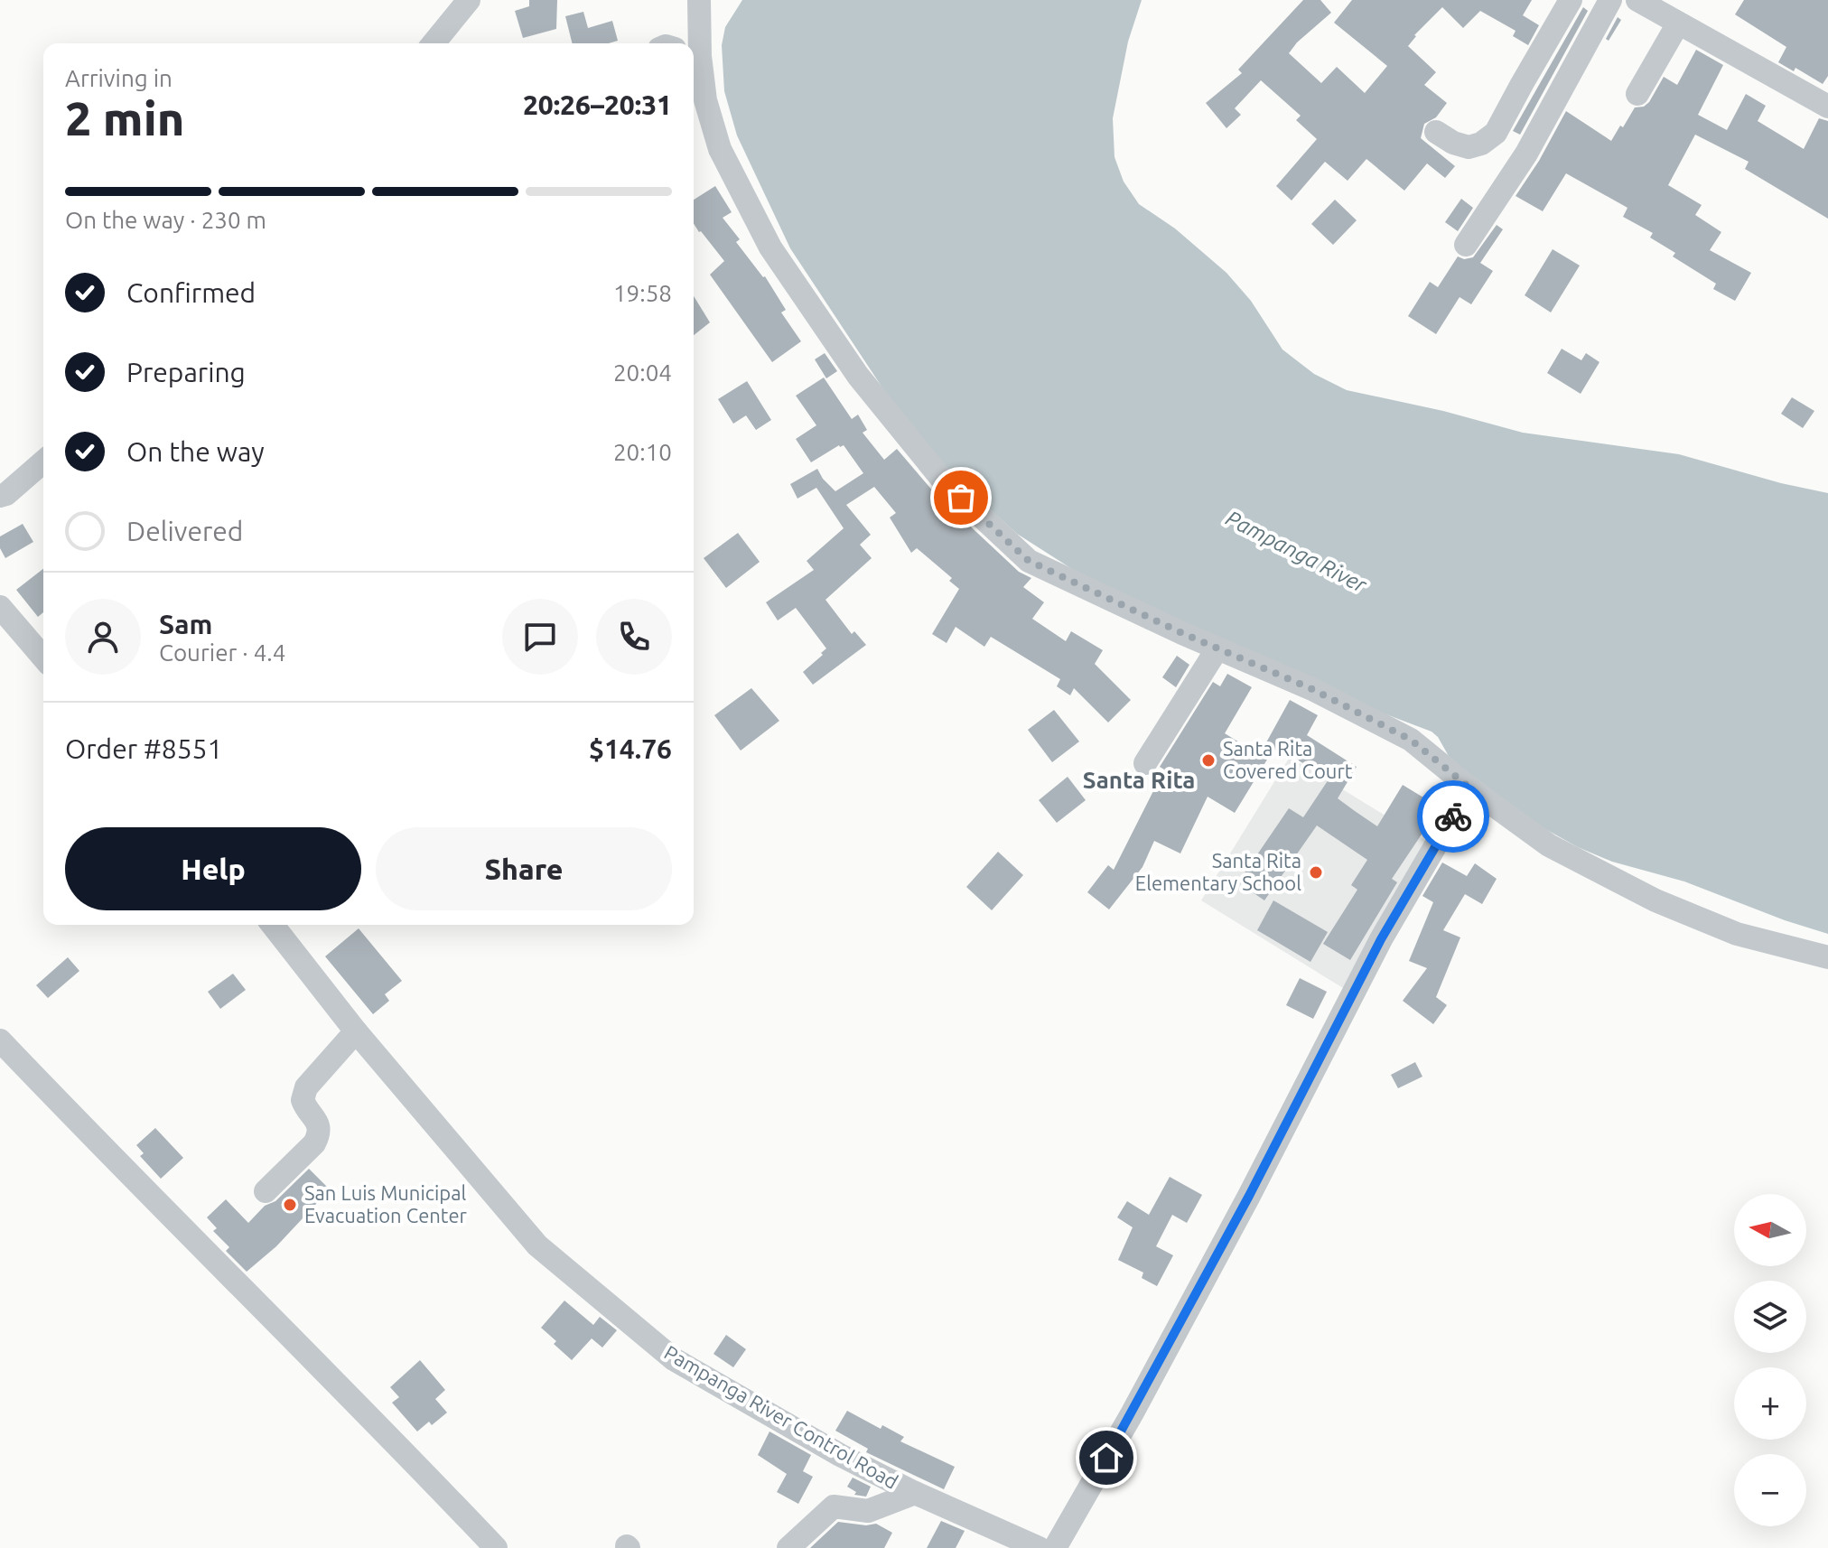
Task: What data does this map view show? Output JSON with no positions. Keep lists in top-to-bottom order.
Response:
{
  "streets": {
    "street": ["Pampanga River Control Road"]
  },
  "districts": ["Santa Rita"],
  "water": ["Pampanga River"],
  "places": ["Santa Rita Covered Court", "Santa Rita Elementary School", "San Luis Municipal Evacuation Center"],
  "north": "left",
  "page": {
    "heading": ["2 min", "Arriving in", "20:26–20:31"],
    "panel": [
      "Sam",
      "Courier · 4.4",
      "Order #8551",
      "$14.76"
    ],
    "bar": "On the way · 230 m",
    "list": [
      ["Confirmed", "19:58"],
      ["Preparing", "20:04"],
      ["On the way", "20:10"],
      "Delivered"
    ],
    "buttons": ["Help", "Share"],
    "map_buttons": ["+", "−"]
  }
}
